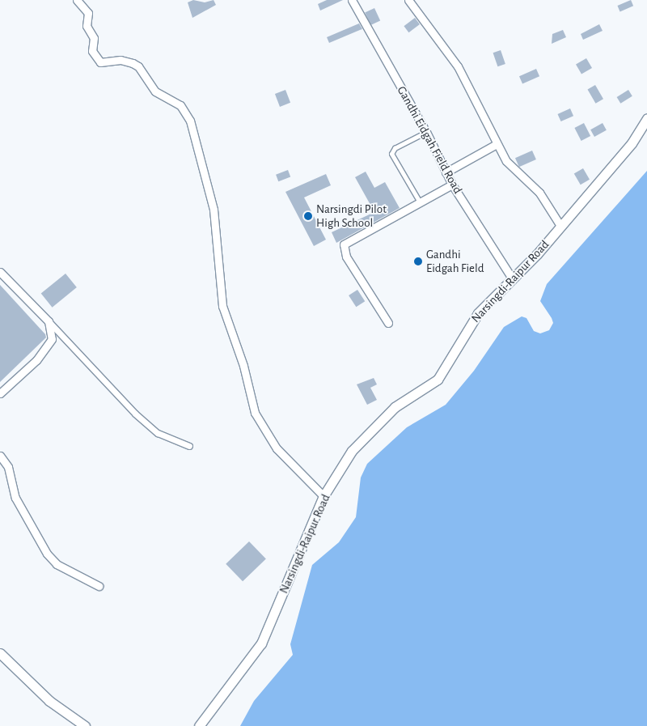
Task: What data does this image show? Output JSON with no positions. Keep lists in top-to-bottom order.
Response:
{
  "streets": {
    "street": ["Gandhi Eidgah Field Road", "Narsingdi-Raipur Road"]
  },
  "crossings": [
    ["Gandhi Eidgah Field Road", "Narsingdi-Raipur Road"]
  ],
  "places": ["Narsingdi Pilot High School", "Gandhi Eidgah Field"]
}
